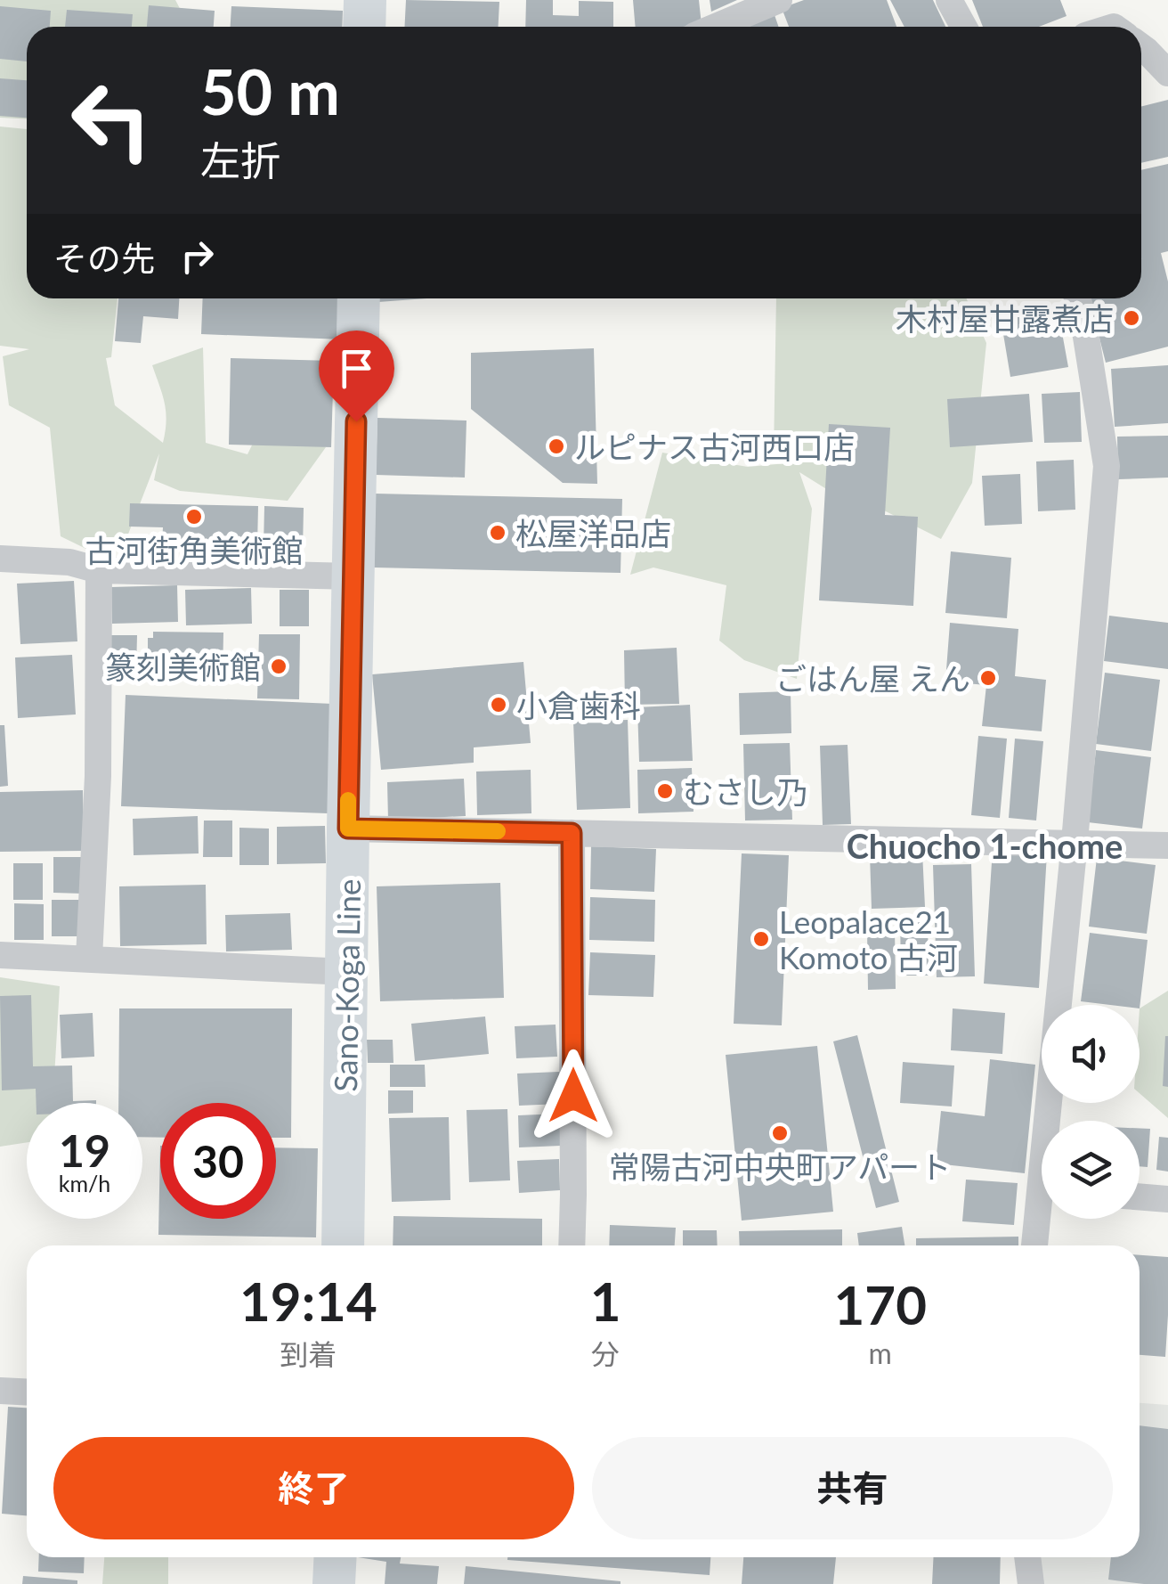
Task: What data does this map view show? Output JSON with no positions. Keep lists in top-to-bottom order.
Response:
{
  "streets": {
    "main road": ["Sano-Koga Line"]
  },
  "districts": ["Chuocho 1-chome"],
  "places": [
    "木村屋甘露煮店",
    "ルピナス古河西口店",
    "古河街角美術館",
    "松屋洋品店",
    "篆刻美術館",
    "ごはん屋 えん",
    "小倉歯科",
    "むさし乃",
    "Leopalace21 Komoto 古河",
    "常陽古河中央町アパート"
  ],
  "page": {
    "turn": ["50 m", "左折"],
    "then": "その先",
    "speed": "19 km/h",
    "limit": "30",
    "eta": [
      "19:14",
      "到着",
      "1",
      "分",
      "170",
      "m"
    ],
    "buttons": ["終了", "共有"]
  }
}
